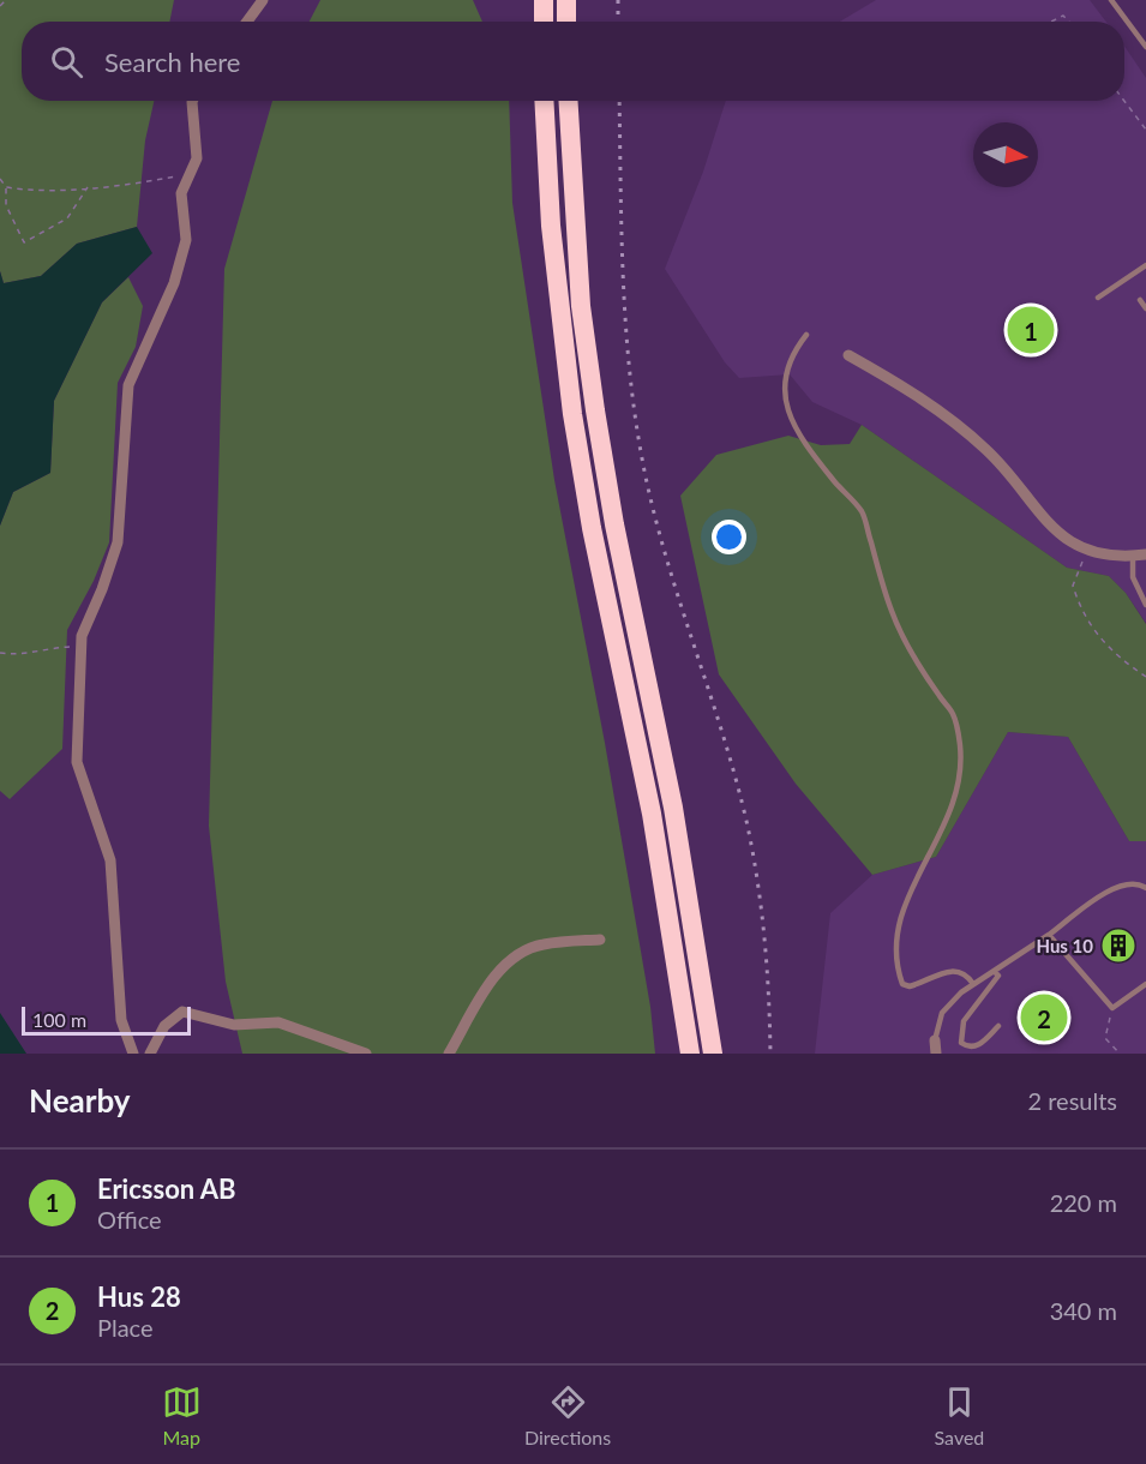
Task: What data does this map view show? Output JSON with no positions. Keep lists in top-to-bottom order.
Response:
{
  "places": {
    "building": ["Hus 10"]
  },
  "scale_bar": "100 m",
  "north": "right",
  "page": {
    "search": "Search here",
    "pins": ["1", "2"],
    "scale": "100 m",
    "heading": ["Nearby", "2 results"],
    "list": [
      {
        "mark": "1",
        "name": "Ericsson AB",
        "note": "Office",
        "value": "220 m"
      },
      {
        "mark": "2",
        "name": "Hus 28",
        "note": "Place",
        "value": "340 m"
      }
    ],
    "nav": ["Map", "Directions", "Saved"]
  }
}
